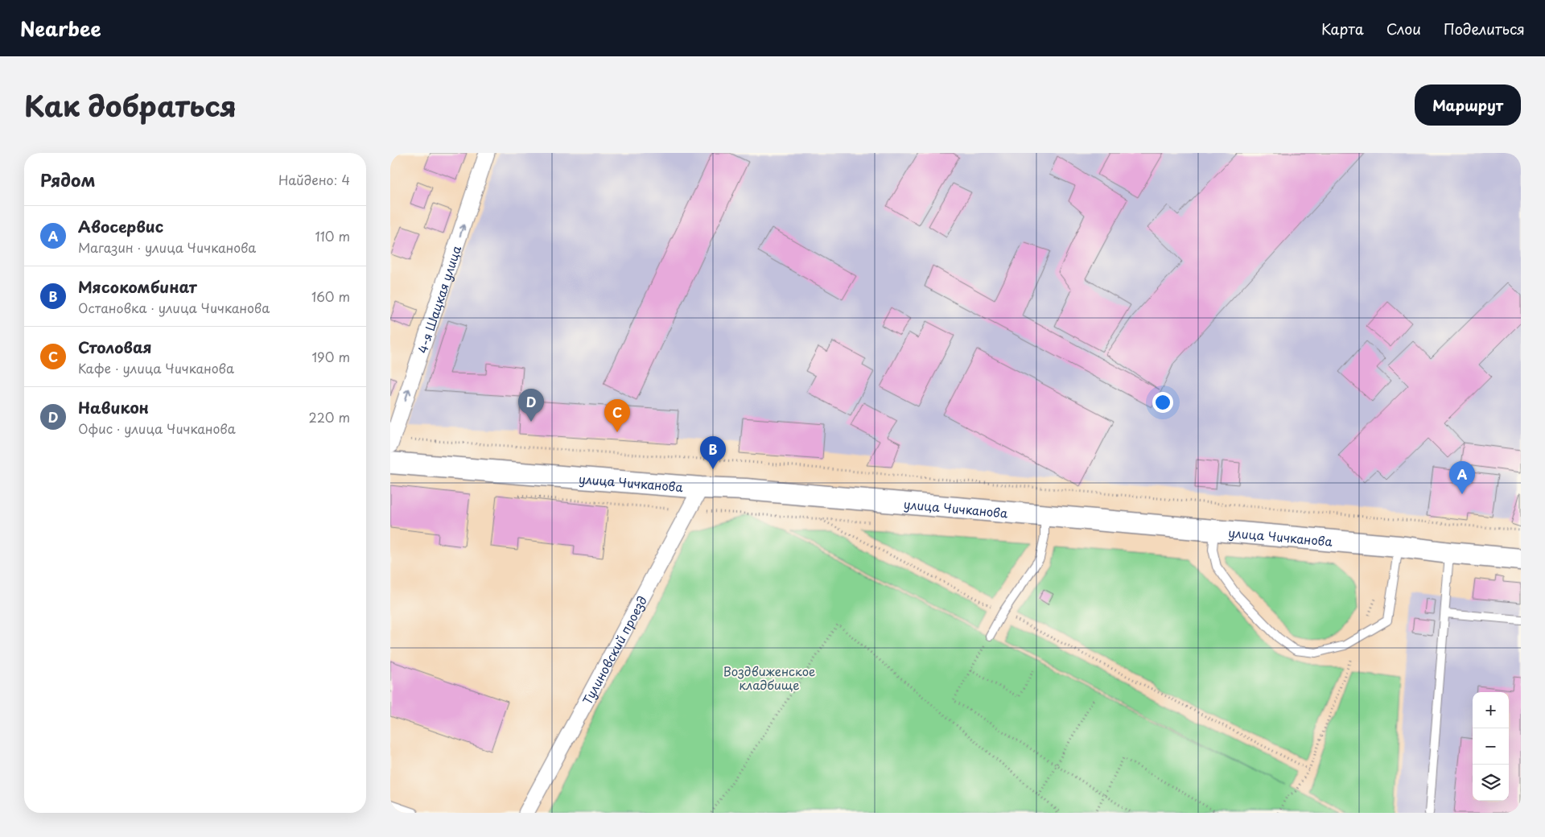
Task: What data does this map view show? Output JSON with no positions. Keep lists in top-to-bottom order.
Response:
{
  "streets": {
    "main road": ["улица Чичканова"],
    "street": ["4-я Шацкая улица", "Тулиновский проезд"]
  },
  "crossings": [
    ["улица Чичканова", "Тулиновский проезд"]
  ],
  "one_way": ["4-я Шацкая улица"],
  "parks": ["Воздвиженское кладбище"],
  "page": {
    "header": "Nearbee",
    "nav": ["Карта", "Слои", "Поделиться"],
    "title": "Как добраться",
    "buttons": "Маршрут",
    "heading": ["Рядом", "Найдено: 4"],
    "list": [
      {
        "mark": "A",
        "name": "Авосервис",
        "note": "Магазин · улица Чичканова",
        "value": "110 m"
      },
      {
        "mark": "B",
        "name": "Мясокомбинат",
        "note": "Остановка · улица Чичканова",
        "value": "160 m"
      },
      {
        "mark": "C",
        "name": "Столовая",
        "note": "Кафе · улица Чичканова",
        "value": "190 m"
      },
      {
        "mark": "D",
        "name": "Навикон",
        "note": "Офис · улица Чичканова",
        "value": "220 m"
      }
    ],
    "pins": [
      "D",
      "C",
      "B",
      "A"
    ],
    "map_buttons": ["+", "−"]
  }
}
